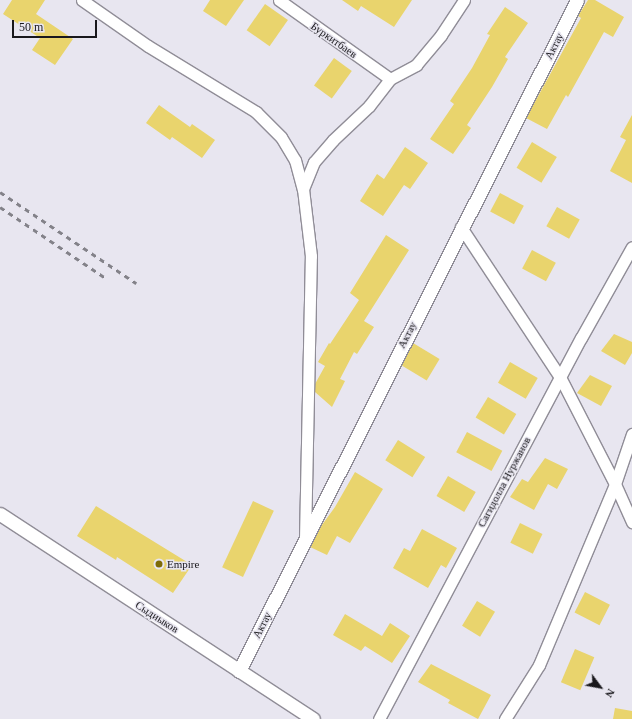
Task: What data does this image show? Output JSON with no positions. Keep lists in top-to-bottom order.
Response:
{
  "streets": {
    "street": [
      "Буркитбаев",
      "Актау",
      "Сагидолла Нуржанов",
      "Сыдиыков"
    ]
  },
  "crossings": [
    ["Актау", "Сыдиыков"]
  ],
  "places": ["Empire"],
  "scale_bar": "50 m",
  "north": "bottom right"
}
